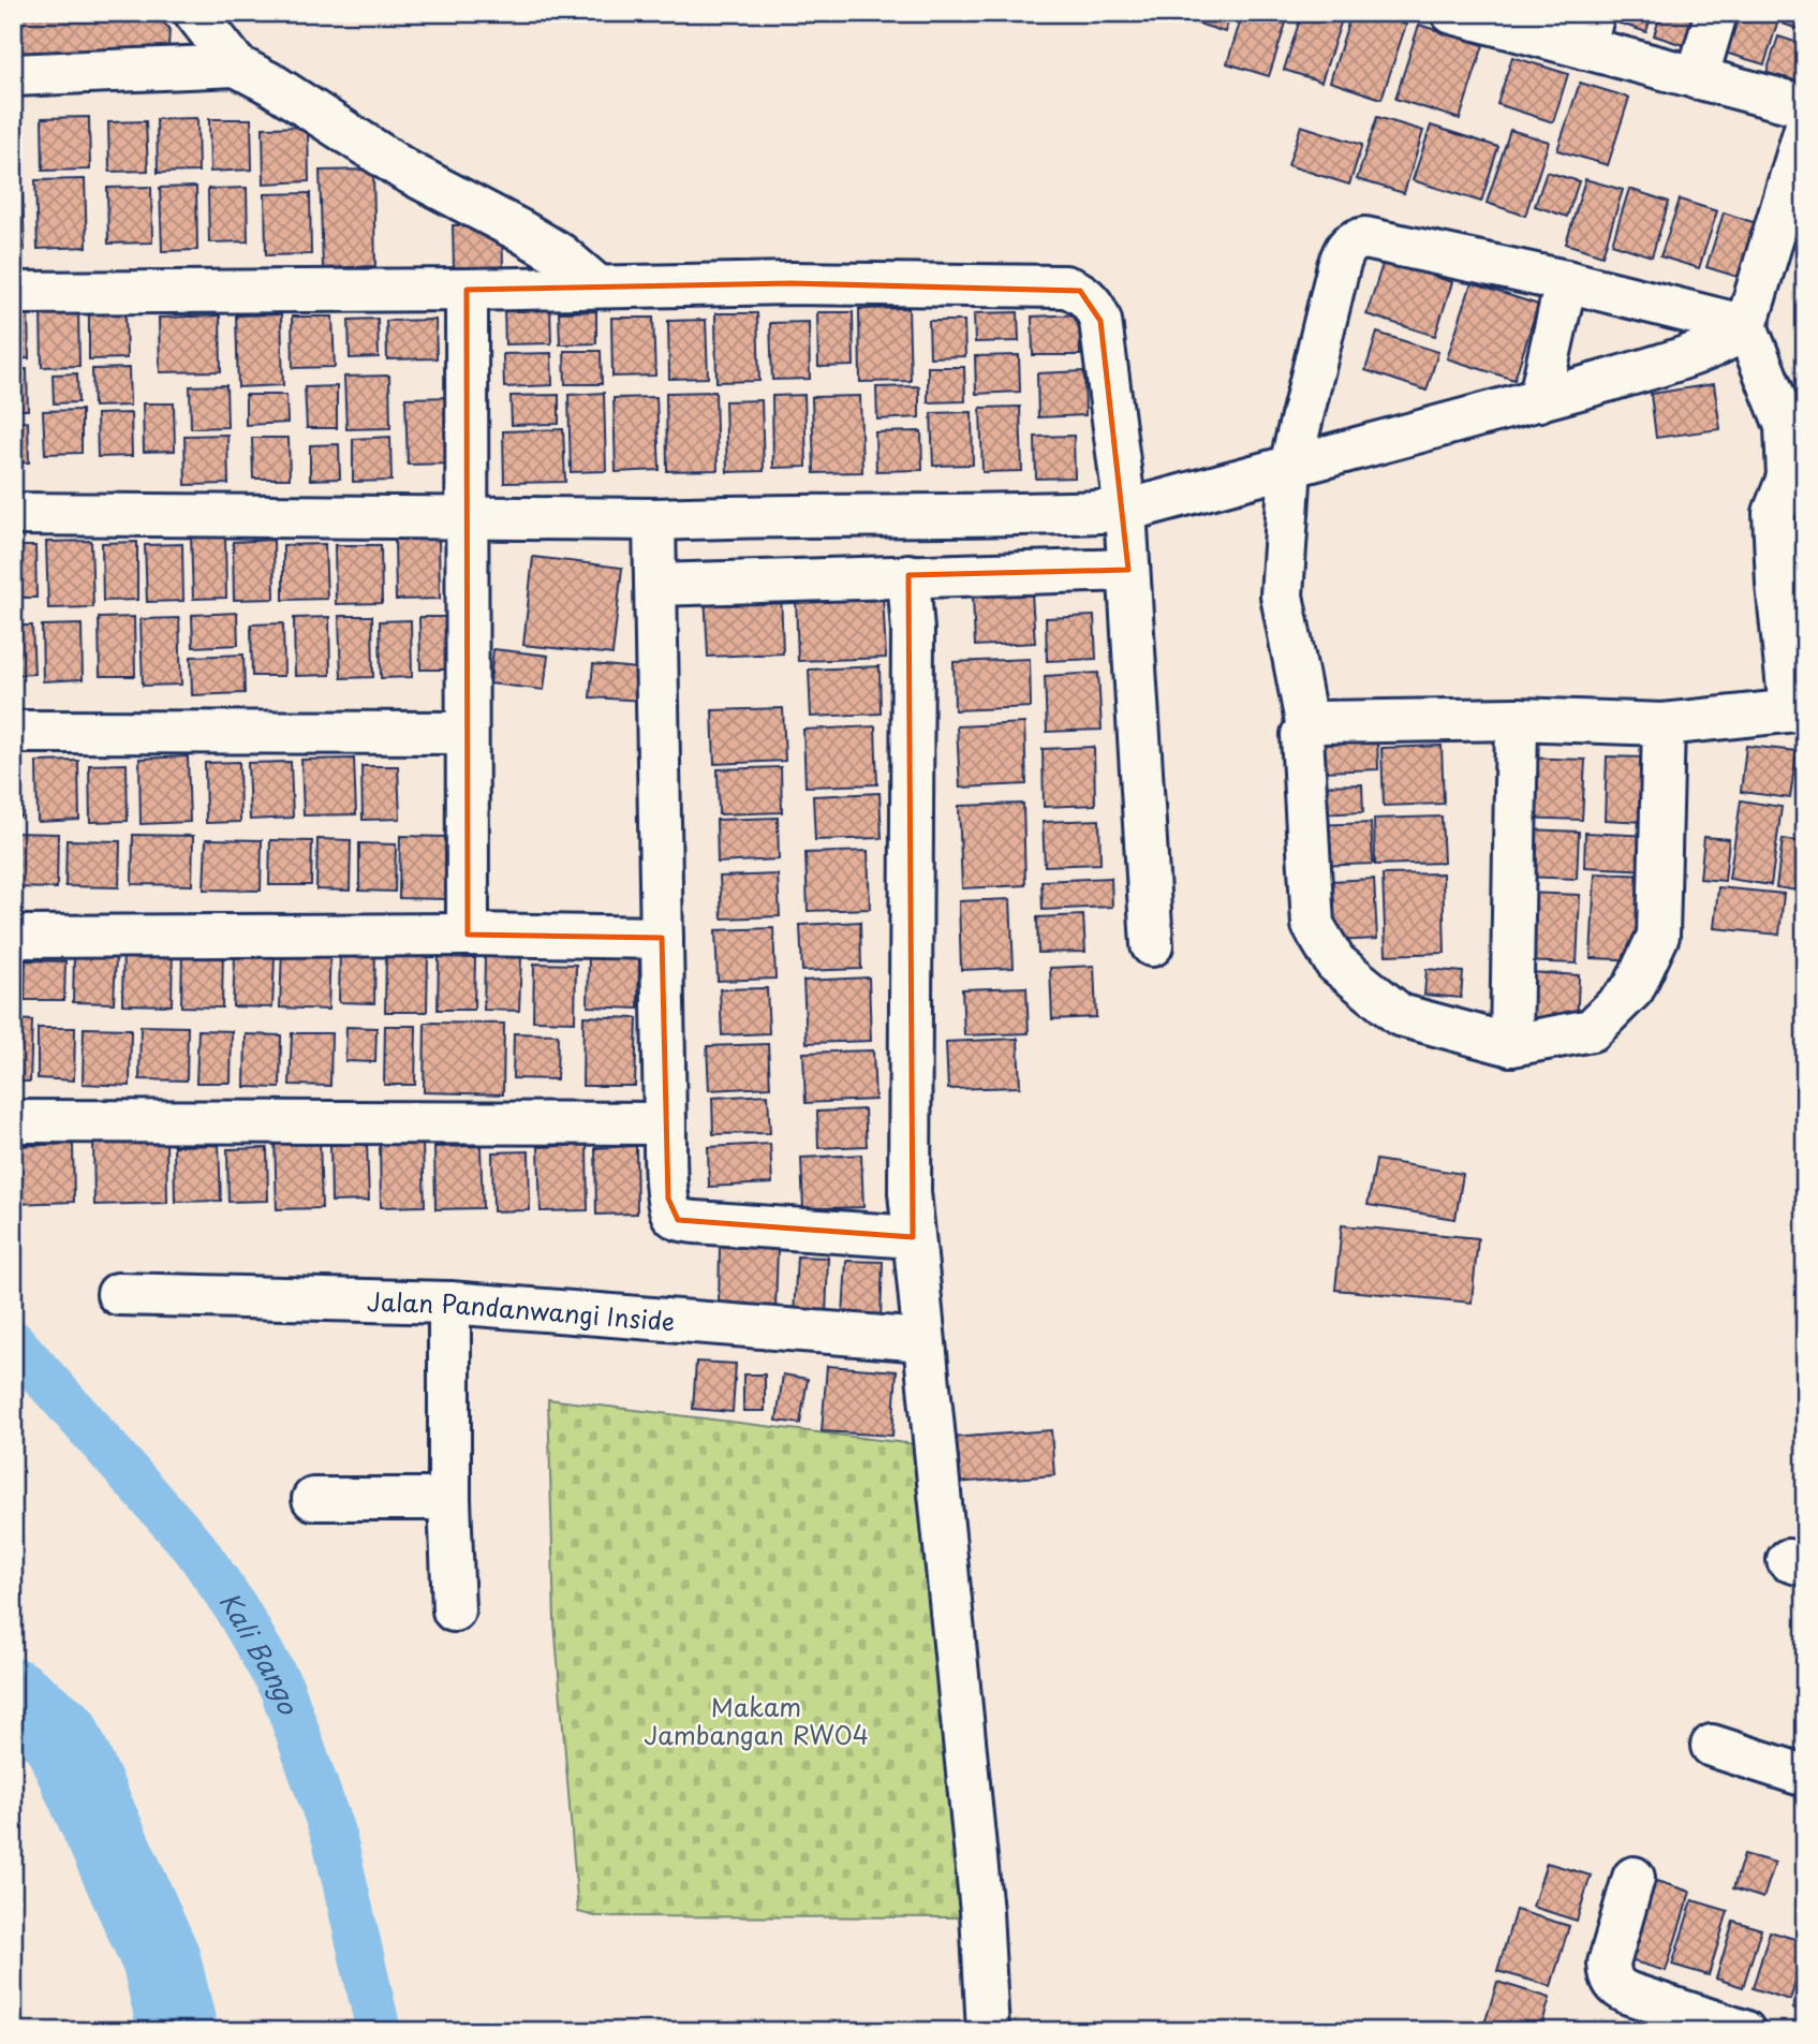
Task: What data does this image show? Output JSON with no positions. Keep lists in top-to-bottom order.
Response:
{
  "streets": {
    "street": ["Jalan Pandanwangi Inside"]
  },
  "water": ["Kali Bango"],
  "parks": ["Makam Jambangan RW04"]
}
